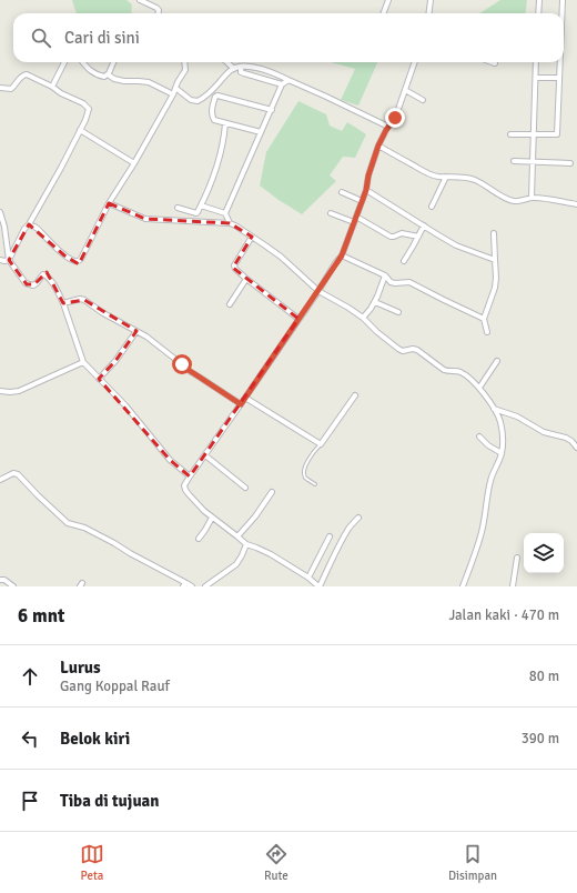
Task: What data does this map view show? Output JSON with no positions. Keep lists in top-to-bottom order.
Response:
{
  "page": {
    "search": "Cari di sini",
    "heading": ["6 mnt", "Jalan kaki · 470 m"],
    "list": [
      ["Lurus", "Gang Koppal Rauf", "80 m"],
      ["Belok kiri", "390 m"],
      "Tiba di tujuan"
    ],
    "nav": ["Peta", "Rute", "Disimpan"]
  }
}
